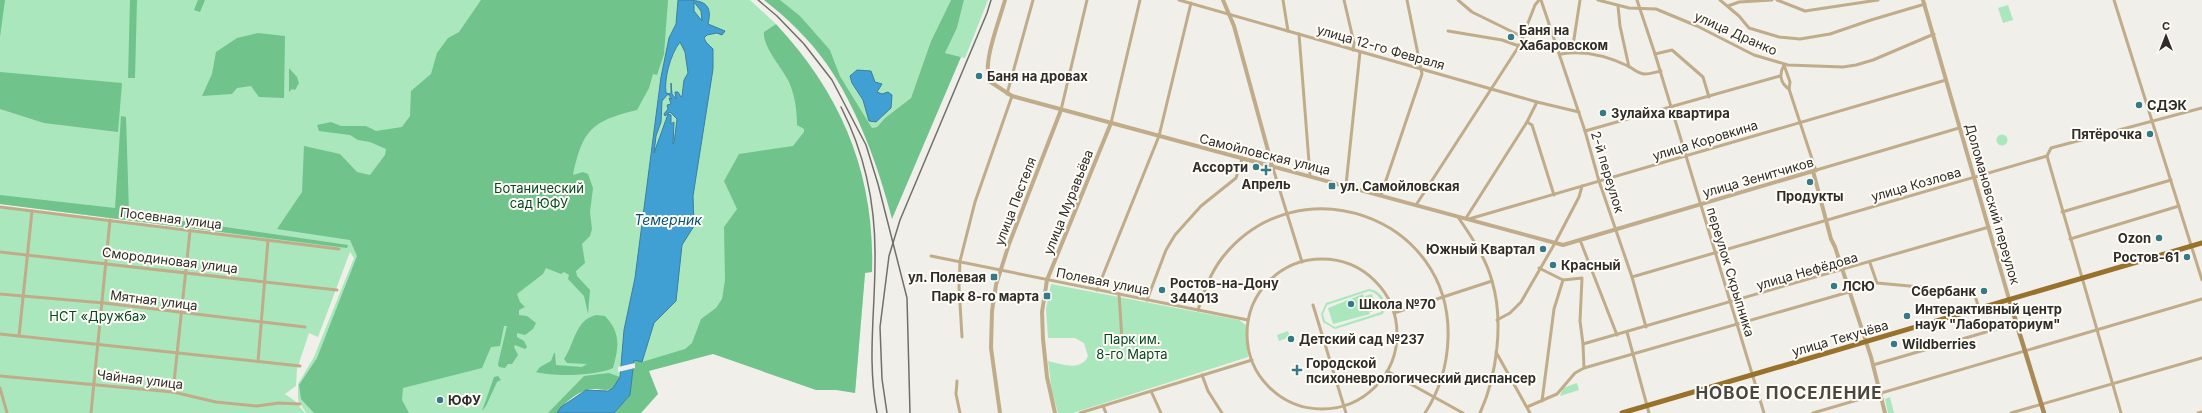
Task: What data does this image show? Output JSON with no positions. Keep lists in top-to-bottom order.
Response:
{
  "streets": {
    "main road": ["Доломановский переулок", "улица Текучёва"],
    "street": [
      "улица Дранко",
      "улица 12-го Февраля",
      "улица Коровкина",
      "Самойловская улица",
      "2-й переулок",
      "улица Зенитчиков",
      "улица Козлова",
      "улица Пестеля",
      "улица Муравьёва",
      "Посевная улица",
      "Смородиновая улица",
      "улица Нефёдова",
      "переулок Скрыпника",
      "Полевая улица",
      "Мятная улица",
      "Чайная улица"
    ]
  },
  "crossings": [
    ["улица Дранко", "Доломановский переулок"],
    ["улица Дранко", "переулок Скрыпника"],
    ["улица 12-го Февраля", "2-й переулок"],
    ["улица Коровкина", "Самойловская улица"],
    ["улица Коровкина", "2-й переулок"],
    ["улица Коровкина", "Доломановский переулок"],
    ["улица Коровкина", "переулок Скрыпника"],
    ["Самойловская улица", "улица Зенитчиков"],
    ["Самойловская улица", "улица Пестеля"],
    ["Самойловская улица", "улица Муравьёва"],
    ["2-й переулок", "улица Зенитчиков"],
    ["2-й переулок", "улица Козлова"],
    ["2-й переулок", "улица Нефёдова"],
    ["улица Зенитчиков", "Доломановский переулок"],
    ["улица Зенитчиков", "переулок Скрыпника"],
    ["улица Козлова", "Доломановский переулок"],
    ["улица Козлова", "переулок Скрыпника"],
    ["улица Пестеля", "Полевая улица"],
    ["улица Муравьёва", "Полевая улица"],
    ["Доломановский переулок", "улица Нефёдова"],
    ["Доломановский переулок", "улица Текучёва"],
    ["улица Нефёдова", "переулок Скрыпника"],
    ["переулок Скрыпника", "улица Текучёва"]
  ],
  "districts": ["НОВОЕ ПОСЕЛЕНИЕ"],
  "water": ["Темерник"],
  "parks": ["Ботанический сад ЮФУ", "НСТ «Дружба»", "Парк им. 8-го Марта"],
  "places": {
    "other": [
      "Баня на Хабаровском",
      "Баня на дровах",
      "СДЭК",
      "Зулайха квартира",
      "Пятёрочка",
      "Ассорти",
      "Продукты",
      "Ozon",
      "Южный Квартал",
      "Ростов-61",
      "Красный",
      "ЛСЮ",
      "Ростов-на-Дону 344013",
      "Сбербанк",
      "Школа №70",
      "Интерактивный центр наук \"Лабораториум\"",
      "Детский сад №237",
      "Wildberries",
      "ЮФУ"
    ],
    "health": ["Апрель", "Городской психоневрологический диспансер"],
    "transit": ["ул. Самойловская", "ул. Полевая", "Парк 8-го марта"]
  },
  "north": "top"
}
